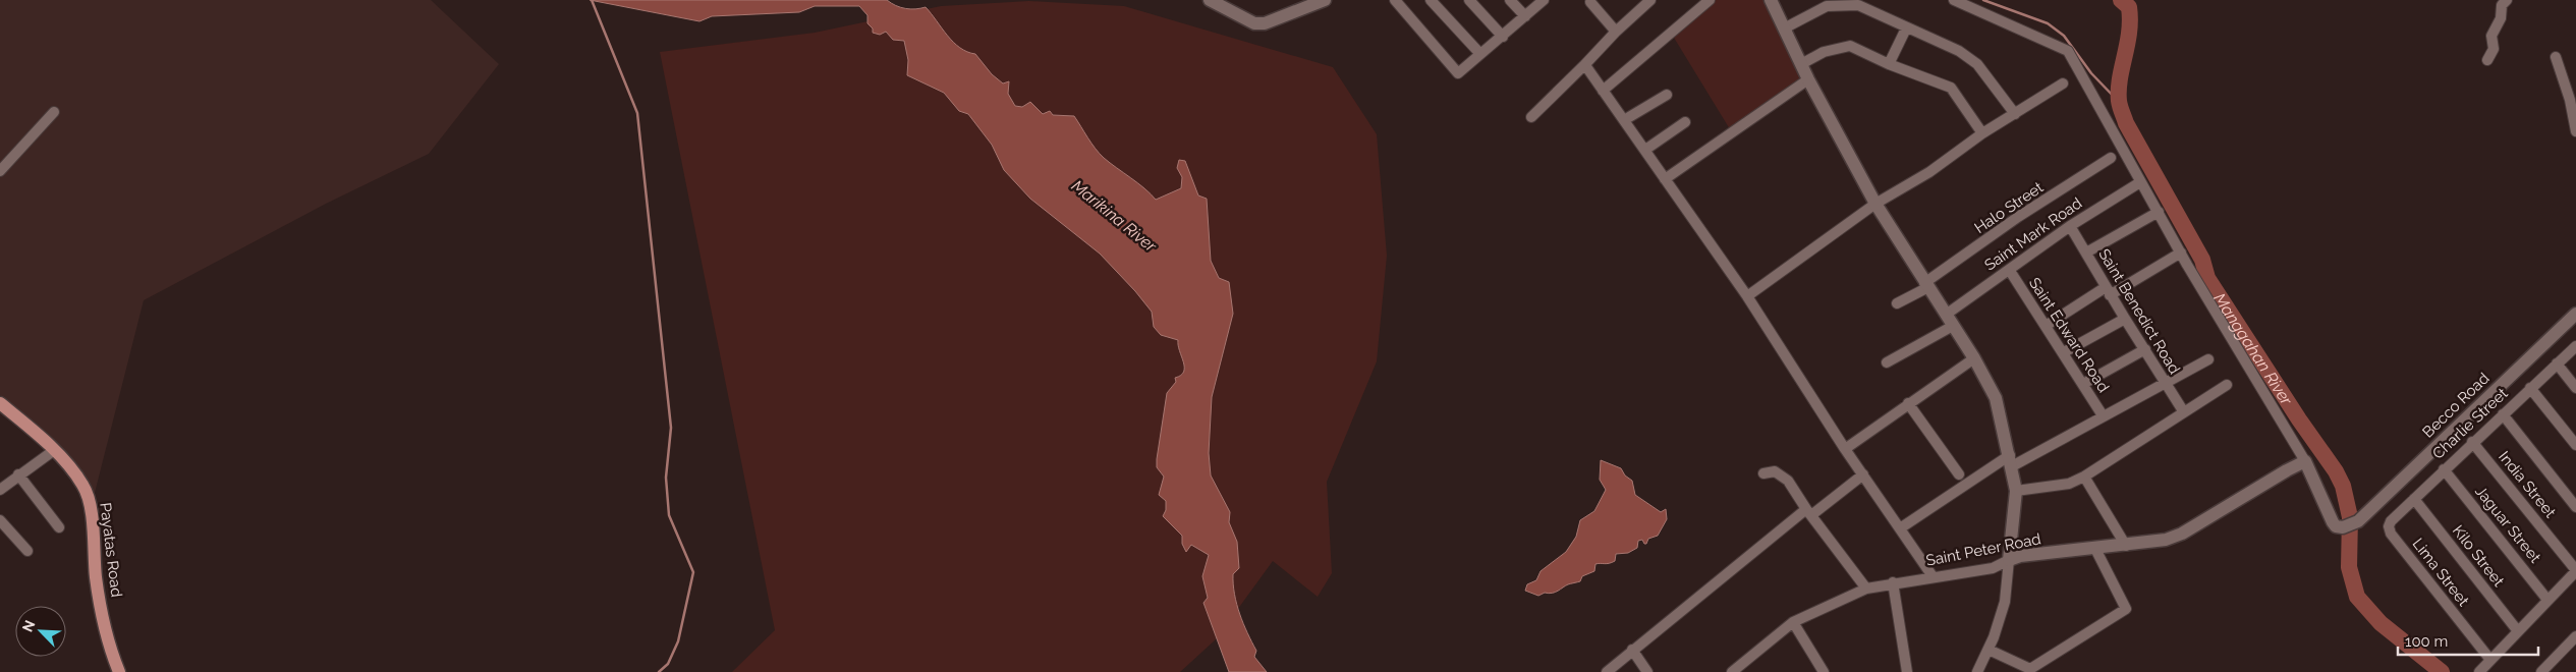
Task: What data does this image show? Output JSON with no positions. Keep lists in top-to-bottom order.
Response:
{
  "streets": {
    "main road": ["Payatas Road"],
    "street": [
      "Halo Street",
      "Saint Mark Road",
      "Saint Benedict Road",
      "Saint Edward Road",
      "Becco Road",
      "Charlie Street",
      "India Street",
      "Jaguar Street",
      "Saint Peter Road",
      "Kilo Street",
      "Lima Street"
    ]
  },
  "crossings": [
    ["Saint Mark Road", "Saint Benedict Road"],
    ["Saint Mark Road", "Saint Edward Road"],
    ["Becco Road", "Saint Peter Road"],
    ["Charlie Street", "India Street"],
    ["Charlie Street", "Jaguar Street"],
    ["Charlie Street", "Kilo Street"],
    ["Charlie Street", "Lima Street"]
  ],
  "water": ["Marikina River", "Manggahan River"],
  "scale_bar": "100 m",
  "north": "top left"
}
